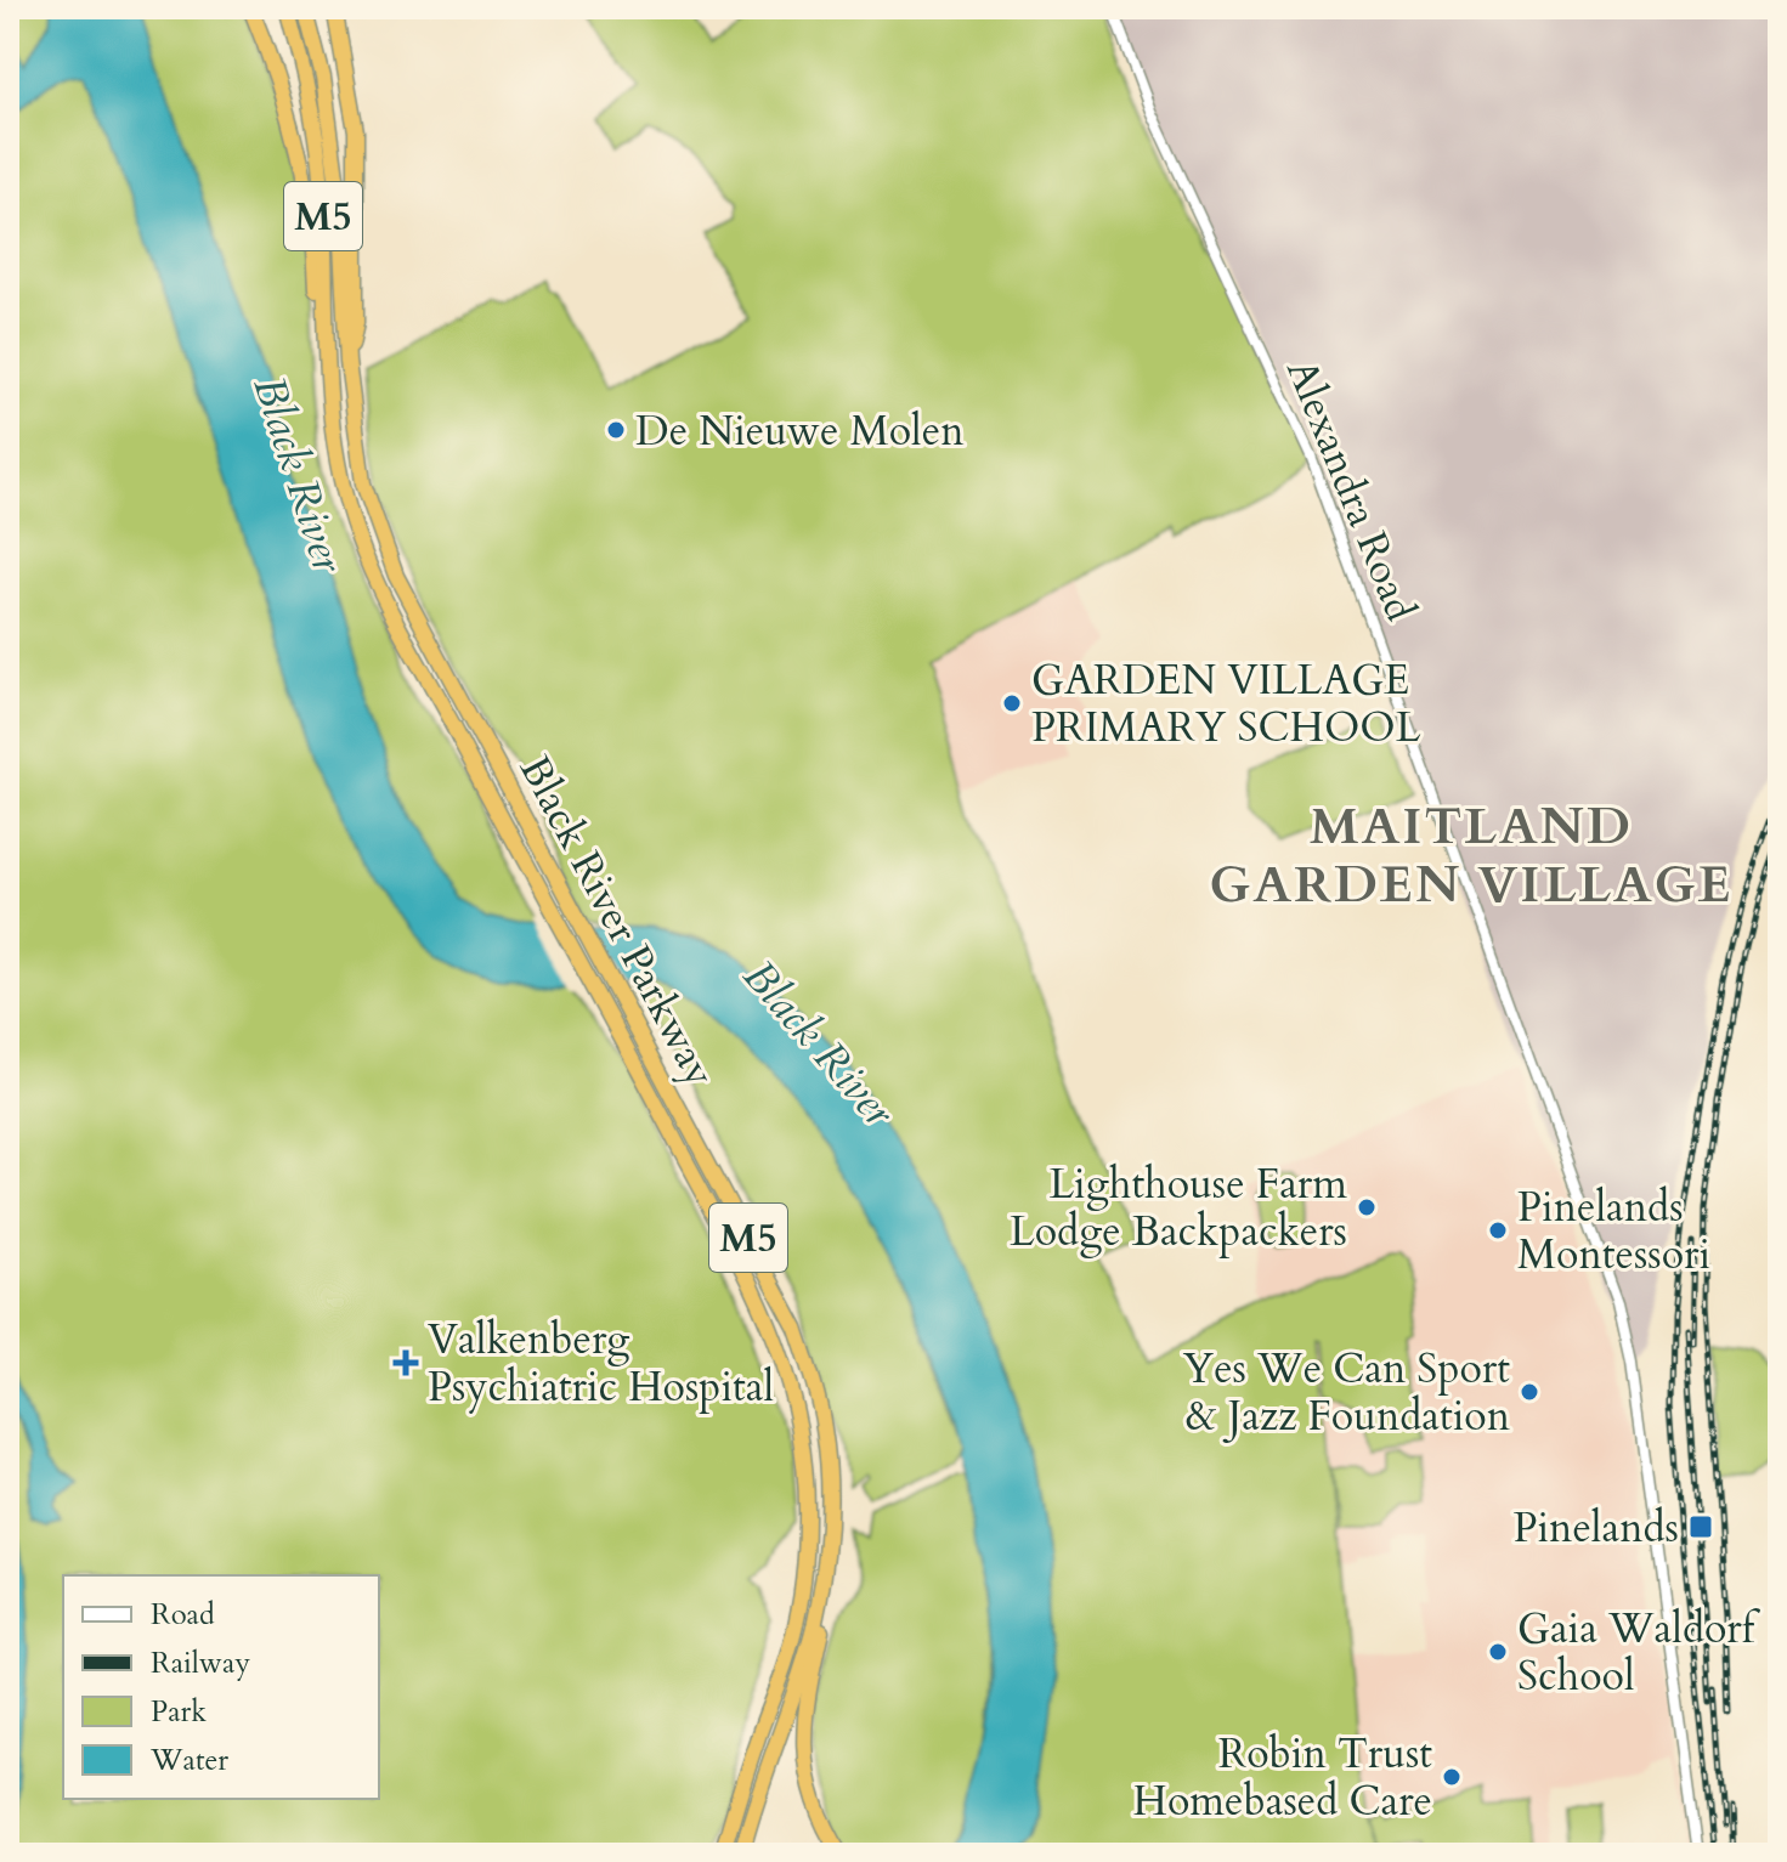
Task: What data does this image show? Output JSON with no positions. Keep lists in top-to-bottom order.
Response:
{
  "streets": {
    "highway": ["M5", "Black River Parkway"],
    "street": ["Alexandra Road"]
  },
  "districts": ["MAITLAND GARDEN VILLAGE"],
  "water": ["Black River"],
  "places": {
    "other": [
      "De Nieuwe Molen",
      "GARDEN VILLAGE PRIMARY SCHOOL",
      "Lighthouse Farm Lodge Backpackers",
      "Pinelands Montessori",
      "Yes We Can Sport & Jazz Foundation",
      "Gaia Waldorf School",
      "Robin Trust Homebased Care"
    ],
    "health": ["Valkenberg Psychiatric Hospital"],
    "transit": ["Pinelands"]
  },
  "legend": [
    "Road",
    "Railway",
    "Park",
    "Water"
  ]
}
